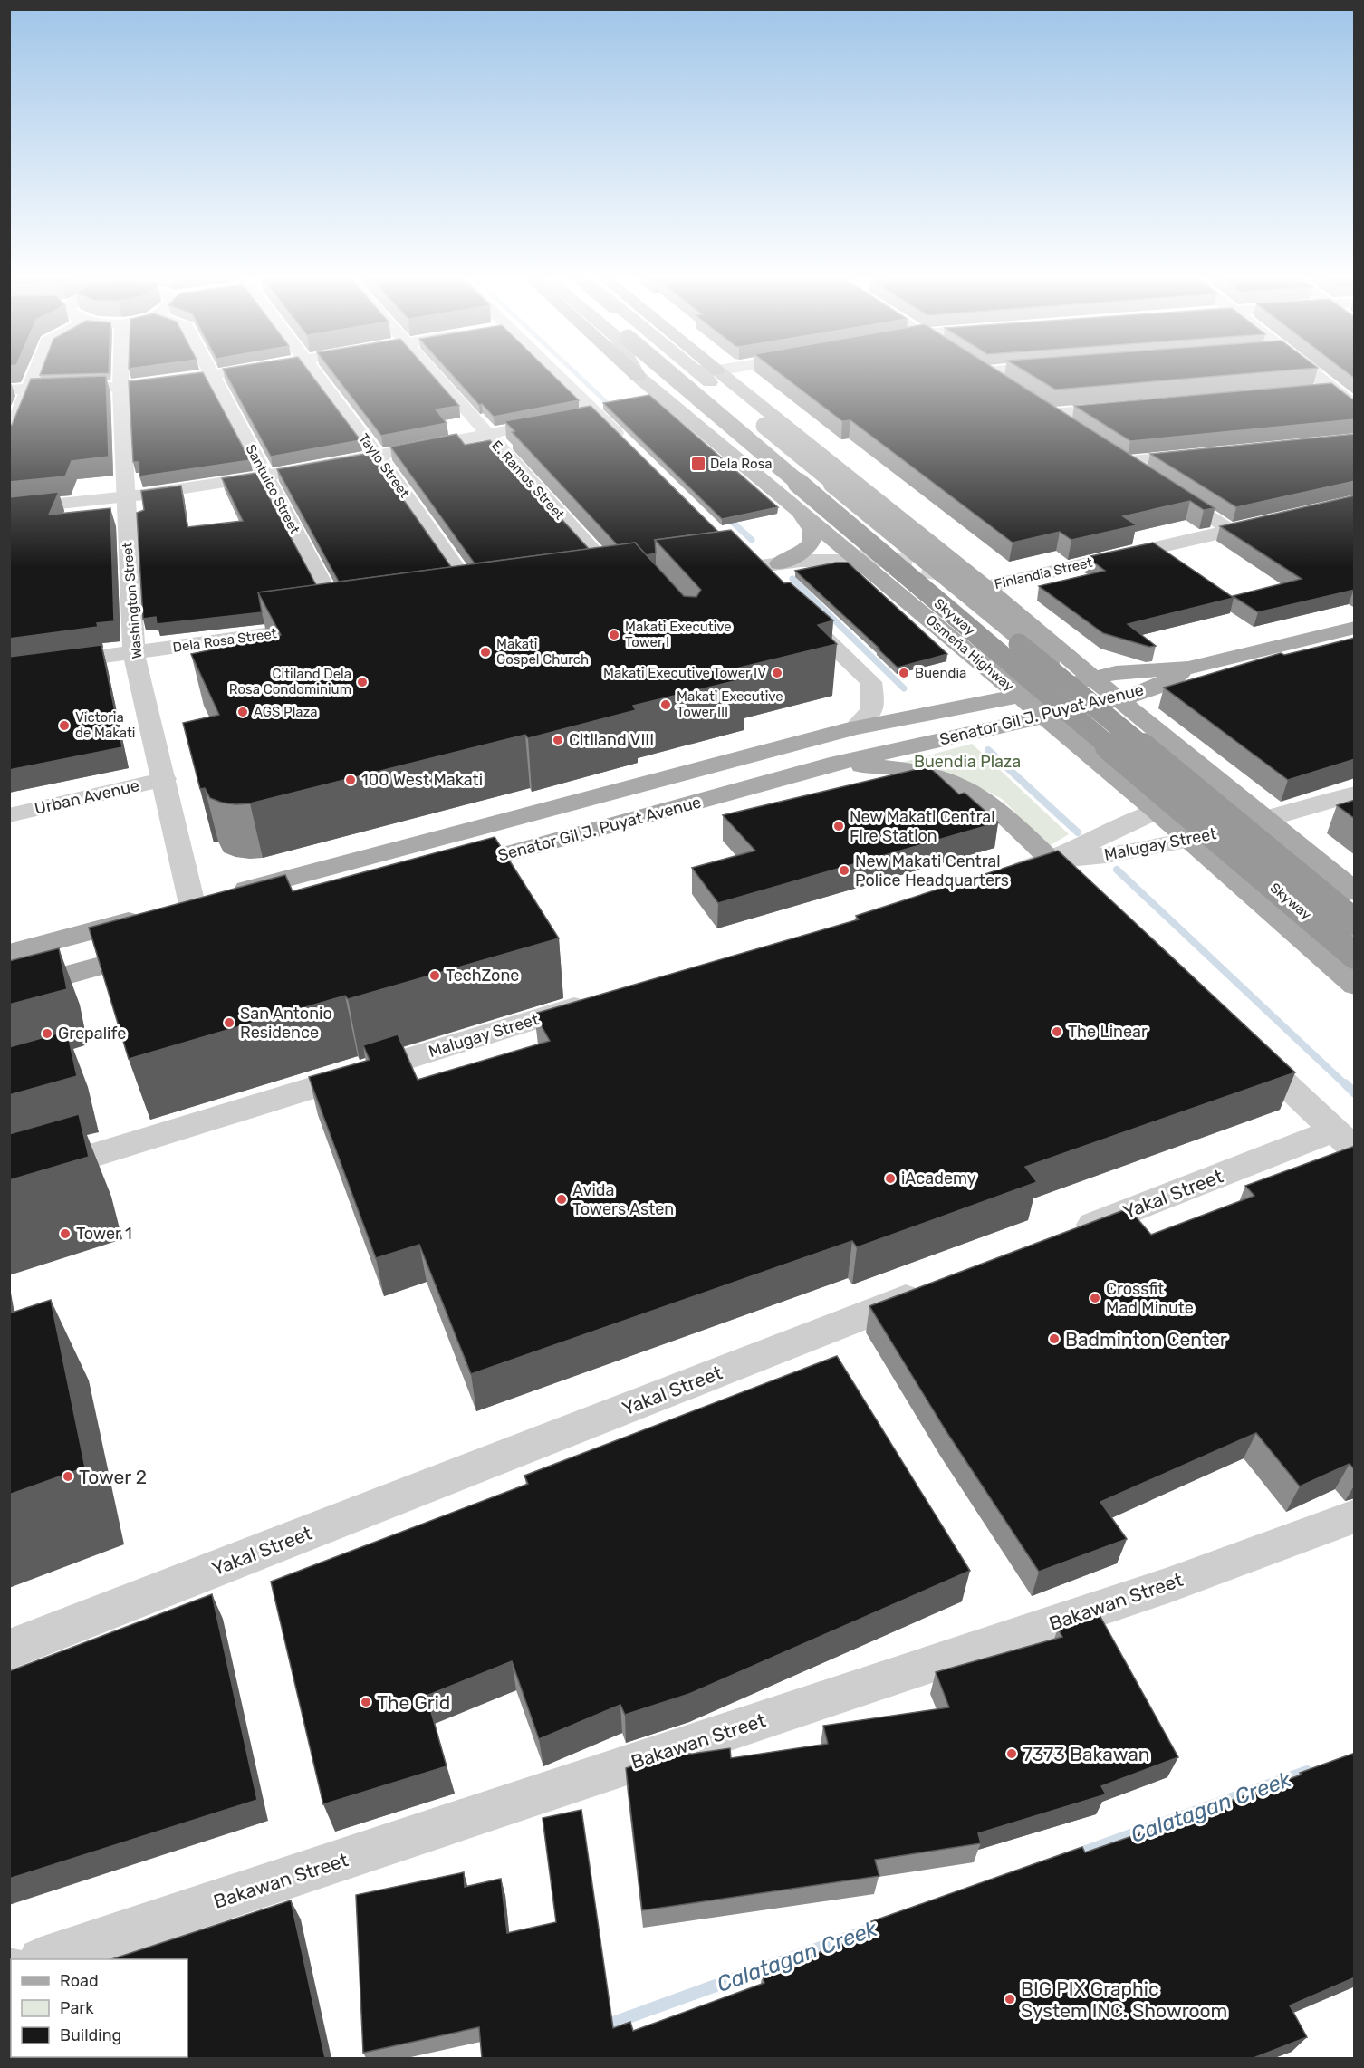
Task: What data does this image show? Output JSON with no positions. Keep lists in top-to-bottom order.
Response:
{
  "streets": {
    "highway": ["Skyway"],
    "main road": ["Osmeña Highway", "Senator Gil J. Puyat Avenue"],
    "street": [
      "Taylo Street",
      "E. Ramos Street",
      "Santuico Street",
      "Finlandia Street",
      "Washington Street",
      "Dela Rosa Street",
      "Urban Avenue",
      "Malugay Street",
      "Yakal Street",
      "Bakawan Street"
    ]
  },
  "crossings": [
    ["Santuico Street", "Dela Rosa Street"],
    ["Washington Street", "Dela Rosa Street"],
    ["Washington Street", "Senator Gil J. Puyat Avenue"],
    ["Washington Street", "Urban Avenue"],
    ["Osmeña Highway", "Senator Gil J. Puyat Avenue"],
    ["Osmeña Highway", "Malugay Street"]
  ],
  "water": ["Calatagan Creek"],
  "parks": ["Buendia Plaza"],
  "places": {
    "transit": ["Dela Rosa"],
    "other": [
      "Makati Executive Tower I",
      "Makati Gospel Church",
      "Makati Executive Tower IV",
      "Buendia",
      "Citiland Dela Rosa Condominium",
      "Makati Executive Tower III",
      "AGS Plaza",
      "Victoria de Makati",
      "Citiland VIII",
      "100 West Makati",
      "New Makati Central Fire Station",
      "New Makati Central Police Headquarters",
      "TechZone",
      "San Antonio Residence",
      "The Linear",
      "Grepalife",
      "iAcademy",
      "Avida Towers Asten",
      "Tower 1",
      "Crossfit Mad Minute",
      "Badminton Center",
      "Tower 2",
      "The Grid",
      "7373 Bakawan",
      "BIG PIX Graphic System INC. Showroom"
    ]
  },
  "legend": ["Road", "Park", "Building"]
}
